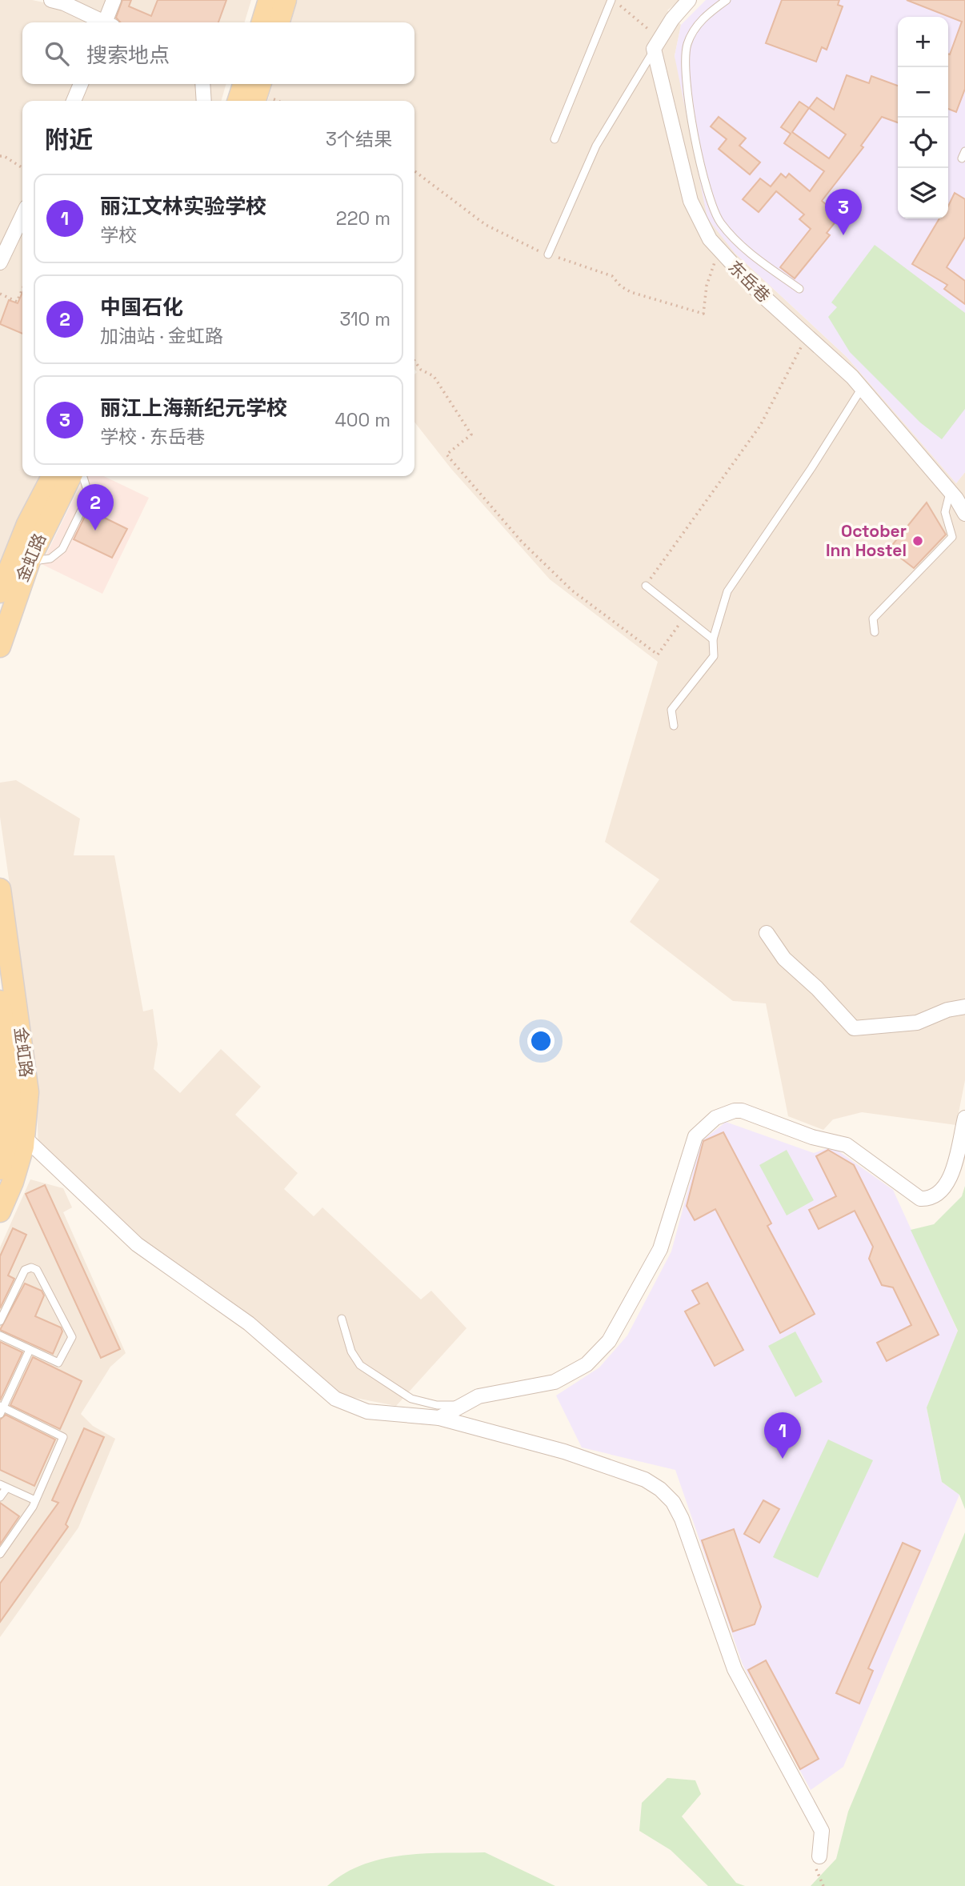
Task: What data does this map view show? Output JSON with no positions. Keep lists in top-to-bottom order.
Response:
{
  "streets": {
    "main road": ["金虹路"],
    "street": ["东岳巷"]
  },
  "places": ["October Inn Hostel"],
  "page": {
    "map_buttons": ["+", "−"],
    "search": "搜索地点",
    "heading": ["附近", "3个结果"],
    "list": [
      {
        "mark": "1",
        "name": "丽江文林实验学校",
        "note": "学校",
        "value": "220 m"
      },
      {
        "mark": "2",
        "name": "中国石化",
        "note": "加油站 · 金虹路",
        "value": "310 m"
      },
      {
        "mark": "3",
        "name": "丽江上海新纪元学校",
        "note": "学校 · 东岳巷",
        "value": "400 m"
      }
    ],
    "pins": ["3", "2", "1"]
  }
}
